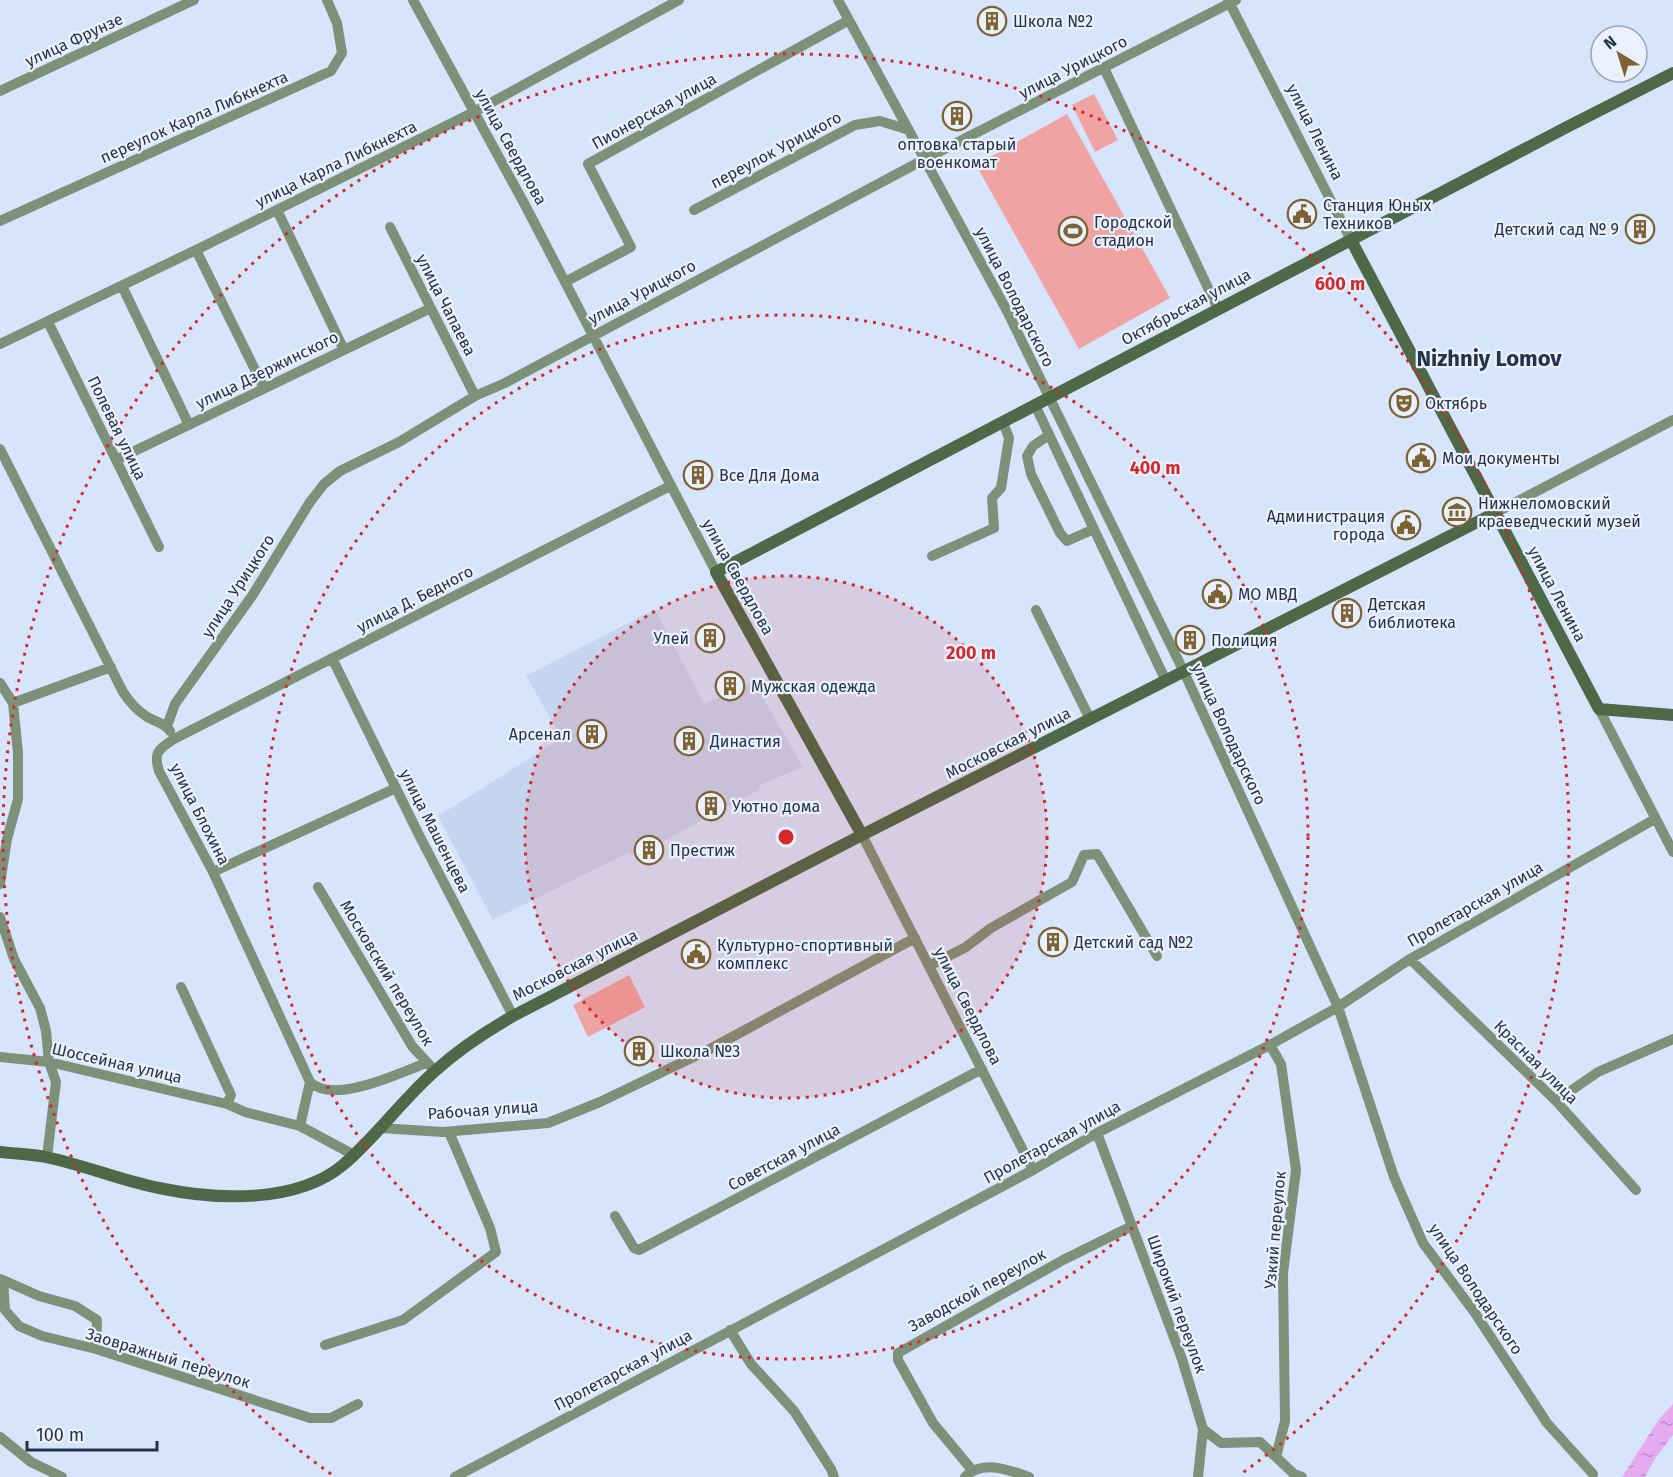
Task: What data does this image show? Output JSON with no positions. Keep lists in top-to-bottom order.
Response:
{
  "streets": {
    "main road": [
      "улица Ленина",
      "улица Свердлова",
      "Октябрьская улица",
      "Московская улица"
    ],
    "street": [
      "улица Фрунзе",
      "улица Урицкого",
      "Пионерская улица",
      "переулок Карла Либкнехта",
      "переулок Урицкого",
      "улица Карла Либкнехта",
      "улица Володарского",
      "улица Чапаева",
      "улица Дзержинского",
      "Полевая улица",
      "улица Д. Бедного",
      "улица Блохина",
      "улица Машенцева",
      "Пролетарская улица",
      "Московский переулок",
      "Красная улица",
      "Шоссейная улица",
      "Рабочая улица",
      "Советская улица",
      "Узкий переулок",
      "Заводской переулок",
      "Широкий переулок",
      "Заовражный переулок"
    ]
  },
  "crossings": [
    ["улица Урицкого", "улица Ленина"],
    ["улица Урицкого", "улица Свердлова"],
    ["улица Урицкого", "улица Володарского"],
    ["улица Урицкого", "улица Чапаева"],
    ["улица Урицкого", "улица Блохина"],
    ["Пионерская улица", "улица Свердлова"],
    ["Пионерская улица", "улица Володарского"],
    ["улица Ленина", "Октябрьская улица"],
    ["улица Ленина", "Московская улица"],
    ["улица Ленина", "Пролетарская улица"],
    ["улица Свердлова", "улица Карла Либкнехта"],
    ["улица Свердлова", "Октябрьская улица"],
    ["улица Свердлова", "улица Д. Бедного"],
    ["улица Свердлова", "Московская улица"],
    ["улица Свердлова", "Пролетарская улица"],
    ["улица Свердлова", "Рабочая улица"],
    ["улица Свердлова", "Советская улица"],
    ["переулок Урицкого", "улица Володарского"],
    ["улица Карла Либкнехта", "Полевая улица"],
    ["улица Володарского", "Октябрьская улица"],
    ["улица Володарского", "Московская улица"],
    ["улица Володарского", "Пролетарская улица"],
    ["улица Чапаева", "улица Дзержинского"],
    ["улица Дзержинского", "Полевая улица"],
    ["улица Д. Бедного", "улица Блохина"],
    ["улица Д. Бедного", "улица Машенцева"],
    ["Московская улица", "улица Машенцева"],
    ["Московская улица", "Московский переулок"],
    ["Московская улица", "Рабочая улица"],
    ["Пролетарская улица", "Красная улица"],
    ["Пролетарская улица", "Узкий переулок"],
    ["Пролетарская улица", "Широкий переулок"],
    ["Заводской переулок", "Широкий переулок"]
  ],
  "districts": ["Nizhniy Lomov"],
  "places": {
    "building": [
      "Школа №2",
      "оптовка старый военкомат",
      "Детский сад № 9",
      "Все Для Дома",
      "Детская библиотека",
      "Улей",
      "Полиция",
      "Мужская одежда",
      "Арсенал",
      "Династия",
      "Уютно дома",
      "Престиж",
      "Детский сад №2",
      "Школа №3"
    ],
    "public building": [
      "Станция Юных Техников",
      "Мои документы",
      "Администрация города",
      "МО МВД",
      "Культурно-спортивный комплекс"
    ],
    "sports": ["Городской стадион"],
    "theatre": ["Октябрь"],
    "museum": ["Нижнеломовский краеведческий музей"]
  },
  "scale_bar": "100 m",
  "north": "top left",
  "rings": ["600 m", "400 m", "200 m"]
}
